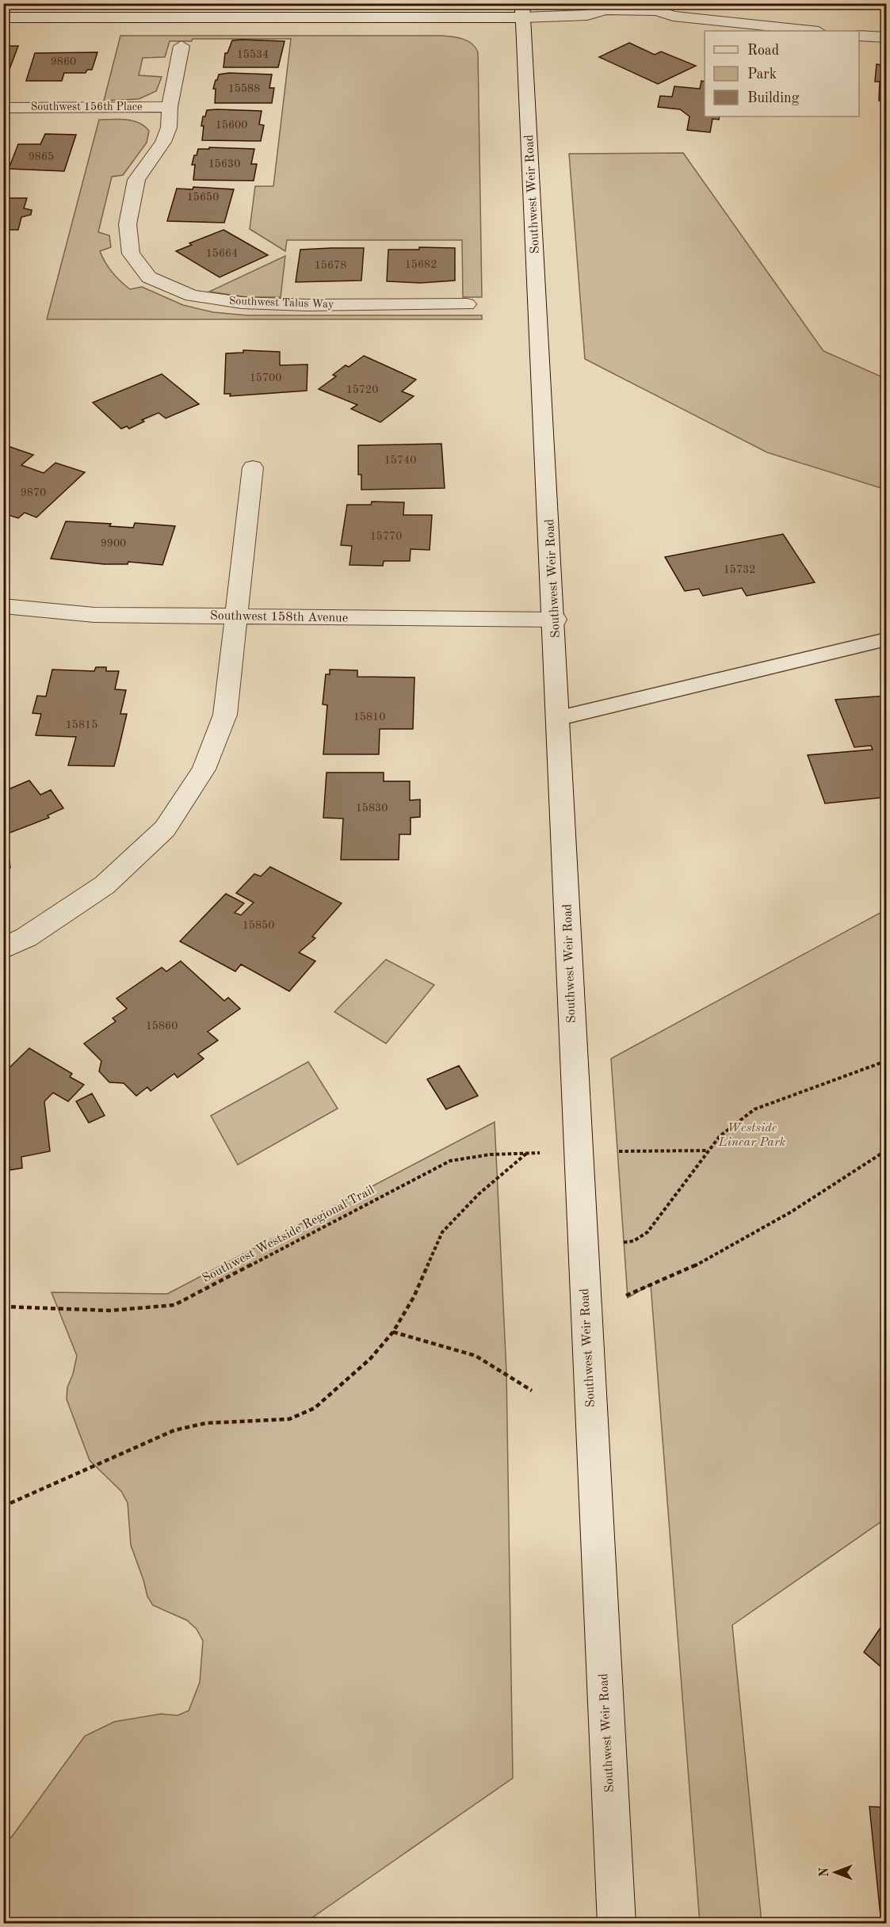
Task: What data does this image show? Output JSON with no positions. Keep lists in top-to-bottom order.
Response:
{
  "streets": {
    "street": [
      "Southwest 156th Place",
      "Southwest Weir Road",
      "Southwest Talus Way",
      "Southwest 158th Avenue"
    ],
    "path": ["Southwest Westside Regional Trail"]
  },
  "crossings": [
    ["Southwest 156th Place", "Southwest Talus Way"],
    ["Southwest Weir Road", "Southwest 158th Avenue"],
    ["Southwest Weir Road", "Southwest Westside Regional Trail"]
  ],
  "parks": ["Westside Linear Park"],
  "house_numbers": [
    "15534",
    "9860",
    "15588",
    "15600",
    "9865",
    "15630",
    "15650",
    "15664",
    "15682",
    "15678",
    "15700",
    "15720",
    "15740",
    "9870",
    "15770",
    "9900",
    "15732",
    "15810",
    "15815",
    "15830",
    "15850",
    "15860"
  ],
  "legend": ["Road", "Park", "Building"],
  "north": "left"
}
